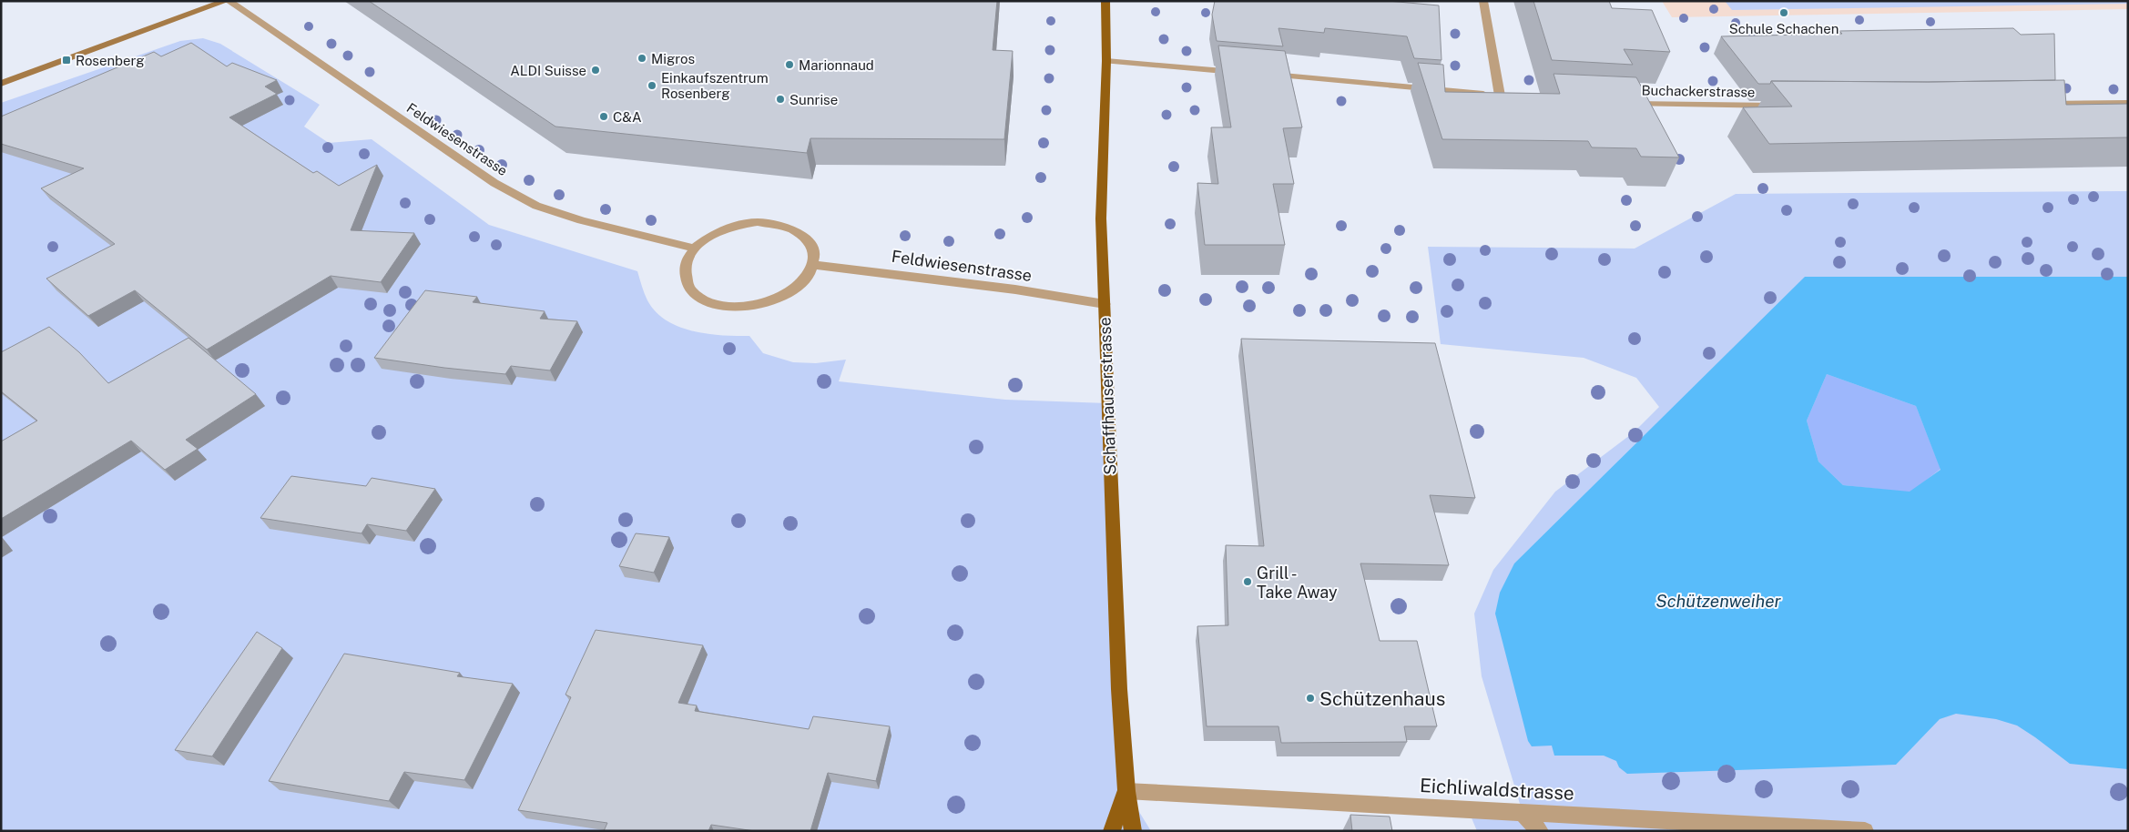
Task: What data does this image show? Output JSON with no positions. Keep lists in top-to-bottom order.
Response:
{
  "streets": {
    "main road": ["Schaffhauserstrasse"],
    "street": ["Buchackerstrasse", "Feldwiesenstrasse", "Eichliwaldstrasse"]
  },
  "crossings": [
    ["Feldwiesenstrasse", "Schaffhauserstrasse"],
    ["Schaffhauserstrasse", "Eichliwaldstrasse"]
  ],
  "water": ["Schützenweiher"],
  "places": {
    "other": [
      "Schule Schachen",
      "Migros",
      "Marionnaud",
      "ALDI Suisse",
      "Einkaufszentrum Rosenberg",
      "Sunrise",
      "C&A",
      "Grill - Take Away",
      "Schützenhaus"
    ],
    "transit": ["Rosenberg"]
  }
}
